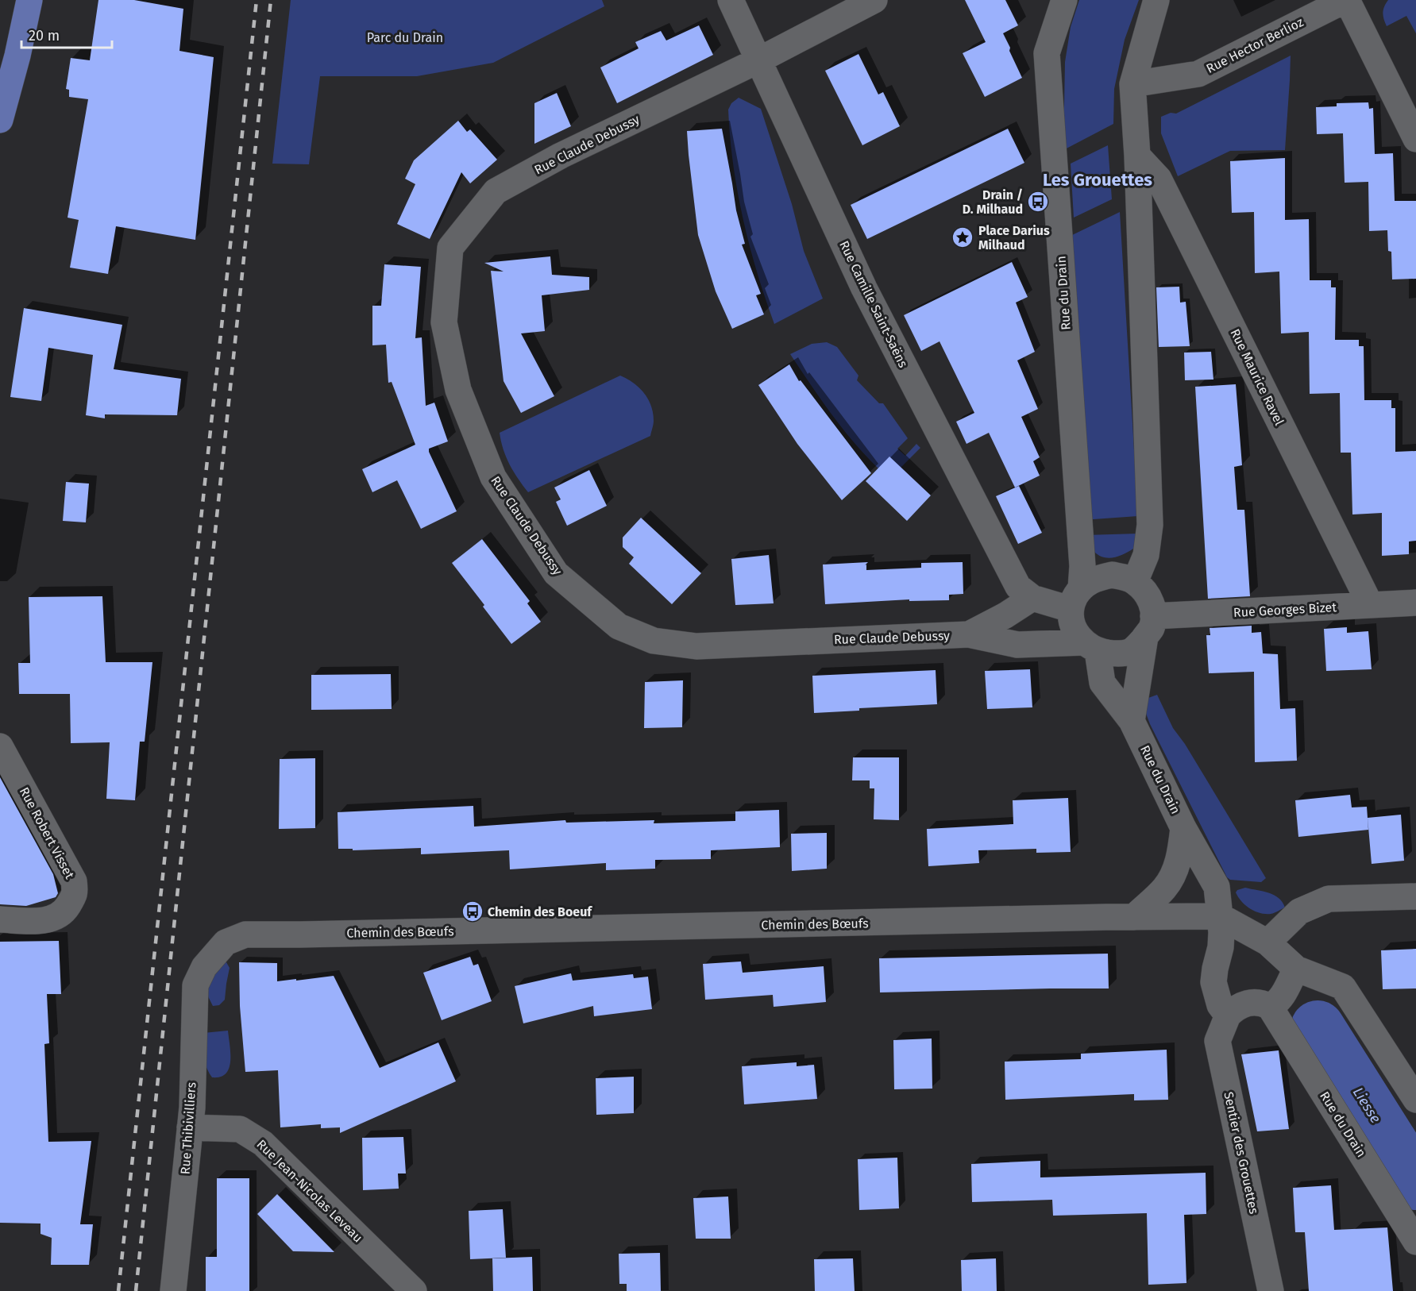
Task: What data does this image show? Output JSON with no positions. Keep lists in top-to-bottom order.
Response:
{
  "streets": {
    "street": [
      "Rue Hector Berlioz",
      "Rue Claude Debussy",
      "Rue du Drain",
      "Rue Camille Saint-Saëns",
      "Rue Maurice Ravel",
      "Rue Georges Bizet",
      "Rue Robert Visset",
      "Chemin des Bœufs",
      "Rue Thibivilliers",
      "Sentier des Grouettes",
      "Rue Jean-Nicolas Leveau"
    ]
  },
  "crossings": [
    ["Rue Claude Debussy", "Rue Camille Saint-Saëns"],
    ["Rue du Drain", "Rue Georges Bizet"],
    ["Rue du Drain", "Chemin des Bœufs"],
    ["Rue du Drain", "Sentier des Grouettes"],
    ["Rue Maurice Ravel", "Rue Georges Bizet"],
    ["Chemin des Bœufs", "Rue Thibivilliers"],
    ["Rue Thibivilliers", "Rue Jean-Nicolas Leveau"]
  ],
  "districts": ["Les Grouettes"],
  "water": ["Liesse"],
  "parks": ["Parc du Drain"],
  "places": {
    "bus stop": ["Drain / D. Milhaud", "Chemin des Boeuf"],
    "place": ["Place Darius Milhaud"]
  },
  "scale_bar": "20 m"
}
